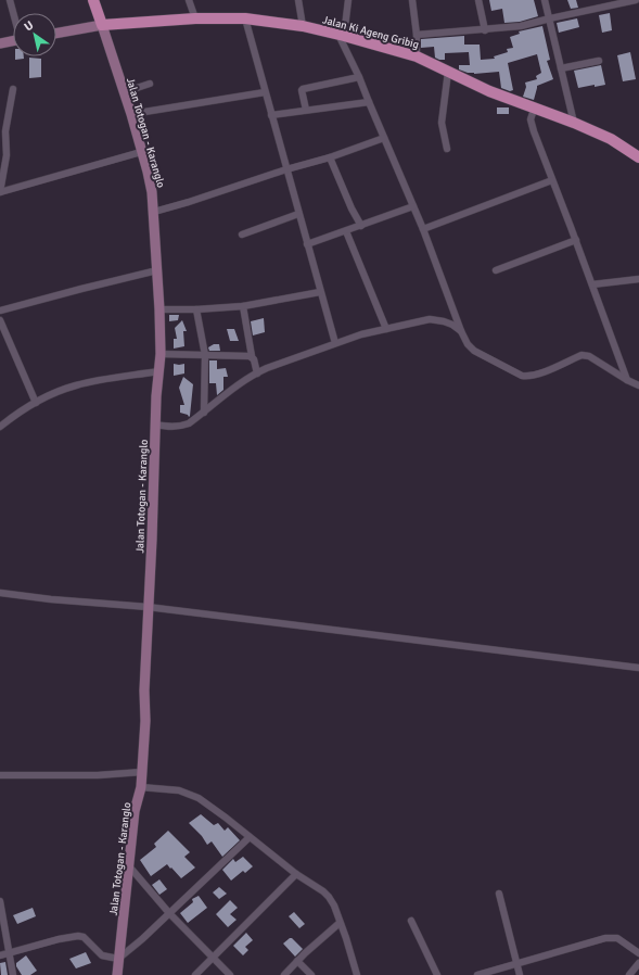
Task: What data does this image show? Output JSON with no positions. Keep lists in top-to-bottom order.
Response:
{
  "streets": {
    "main road": ["Jalan Ki Ageng Gribig", "Jalan Totogan - Karanglo"]
  },
  "crossings": [
    ["Jalan Ki Ageng Gribig", "Jalan Totogan - Karanglo"]
  ],
  "north": "top left"
}
